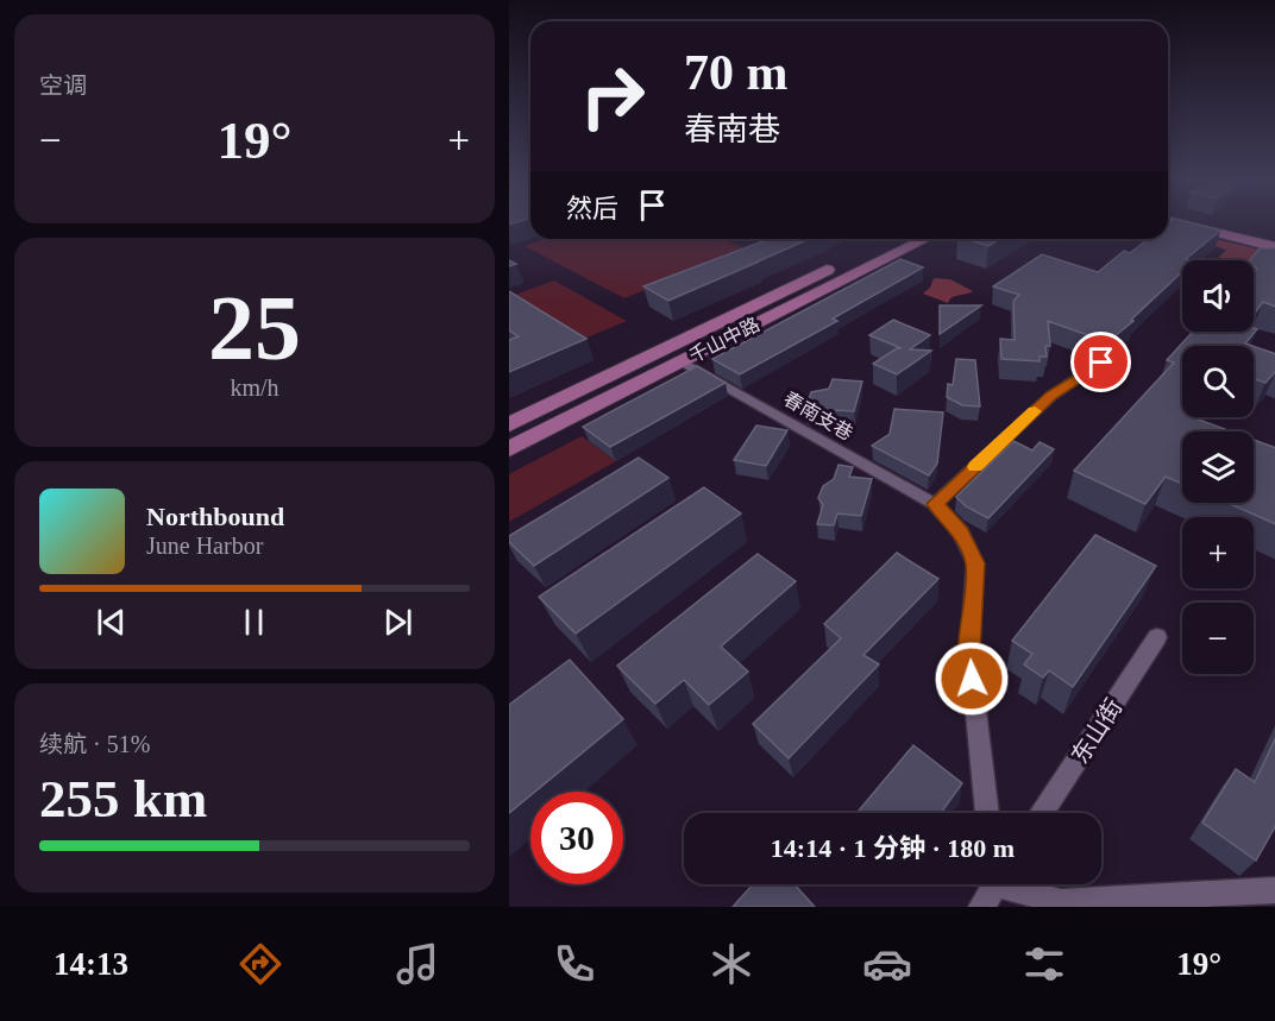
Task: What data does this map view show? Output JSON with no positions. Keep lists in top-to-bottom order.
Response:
{
  "streets": {
    "main road": ["千山中路"],
    "street": ["春南支巷", "东山街"]
  },
  "crossings": [
    ["千山中路", "春南支巷"]
  ],
  "page": {
    "tile": [
      "空调",
      ["25", "km/h"],
      ["续航 · 51%", "255 km"]
    ],
    "turn": ["70 m", "春南巷"],
    "heat": ["−", "19°", "+"],
    "then": "然后",
    "map_buttons": ["+", "−"],
    "song": ["Northbound", "June Harbor"],
    "limit": "30",
    "trip": "14:14 · 1 分钟 · 180 m",
    "tabs": ["14:13", "19°"]
  }
}
